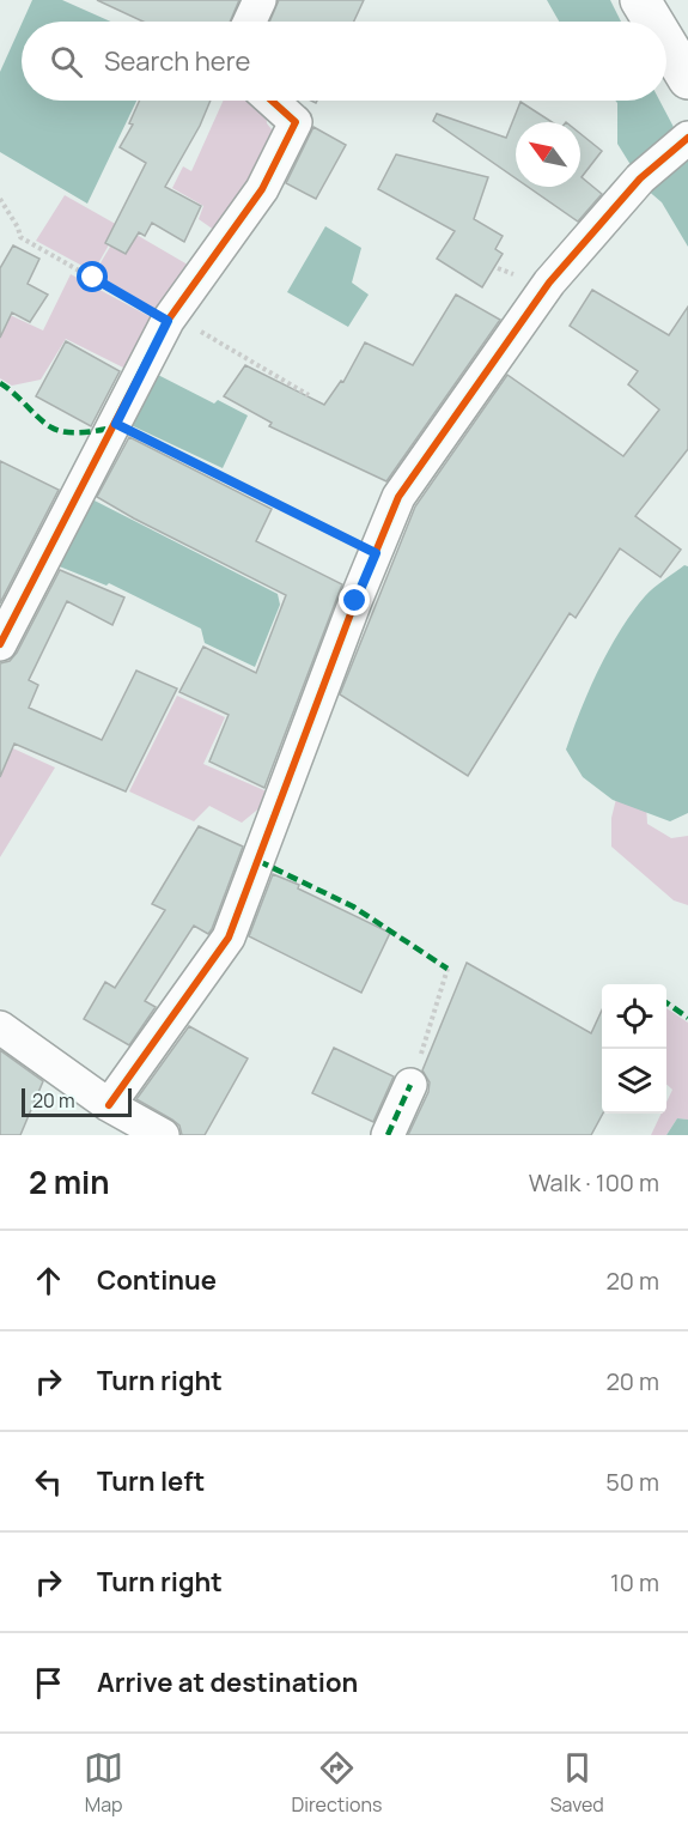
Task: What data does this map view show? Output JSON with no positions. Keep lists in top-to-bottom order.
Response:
{
  "scale_bar": "20 m",
  "north": "top left",
  "page": {
    "search": "Search here",
    "scale": "20 m",
    "heading": ["2 min", "Walk · 100 m"],
    "list": [
      ["Continue", "20 m"],
      ["Turn right", "20 m"],
      ["Turn left", "50 m"],
      ["Turn right", "10 m"],
      "Arrive at destination"
    ],
    "nav": ["Map", "Directions", "Saved"]
  }
}
